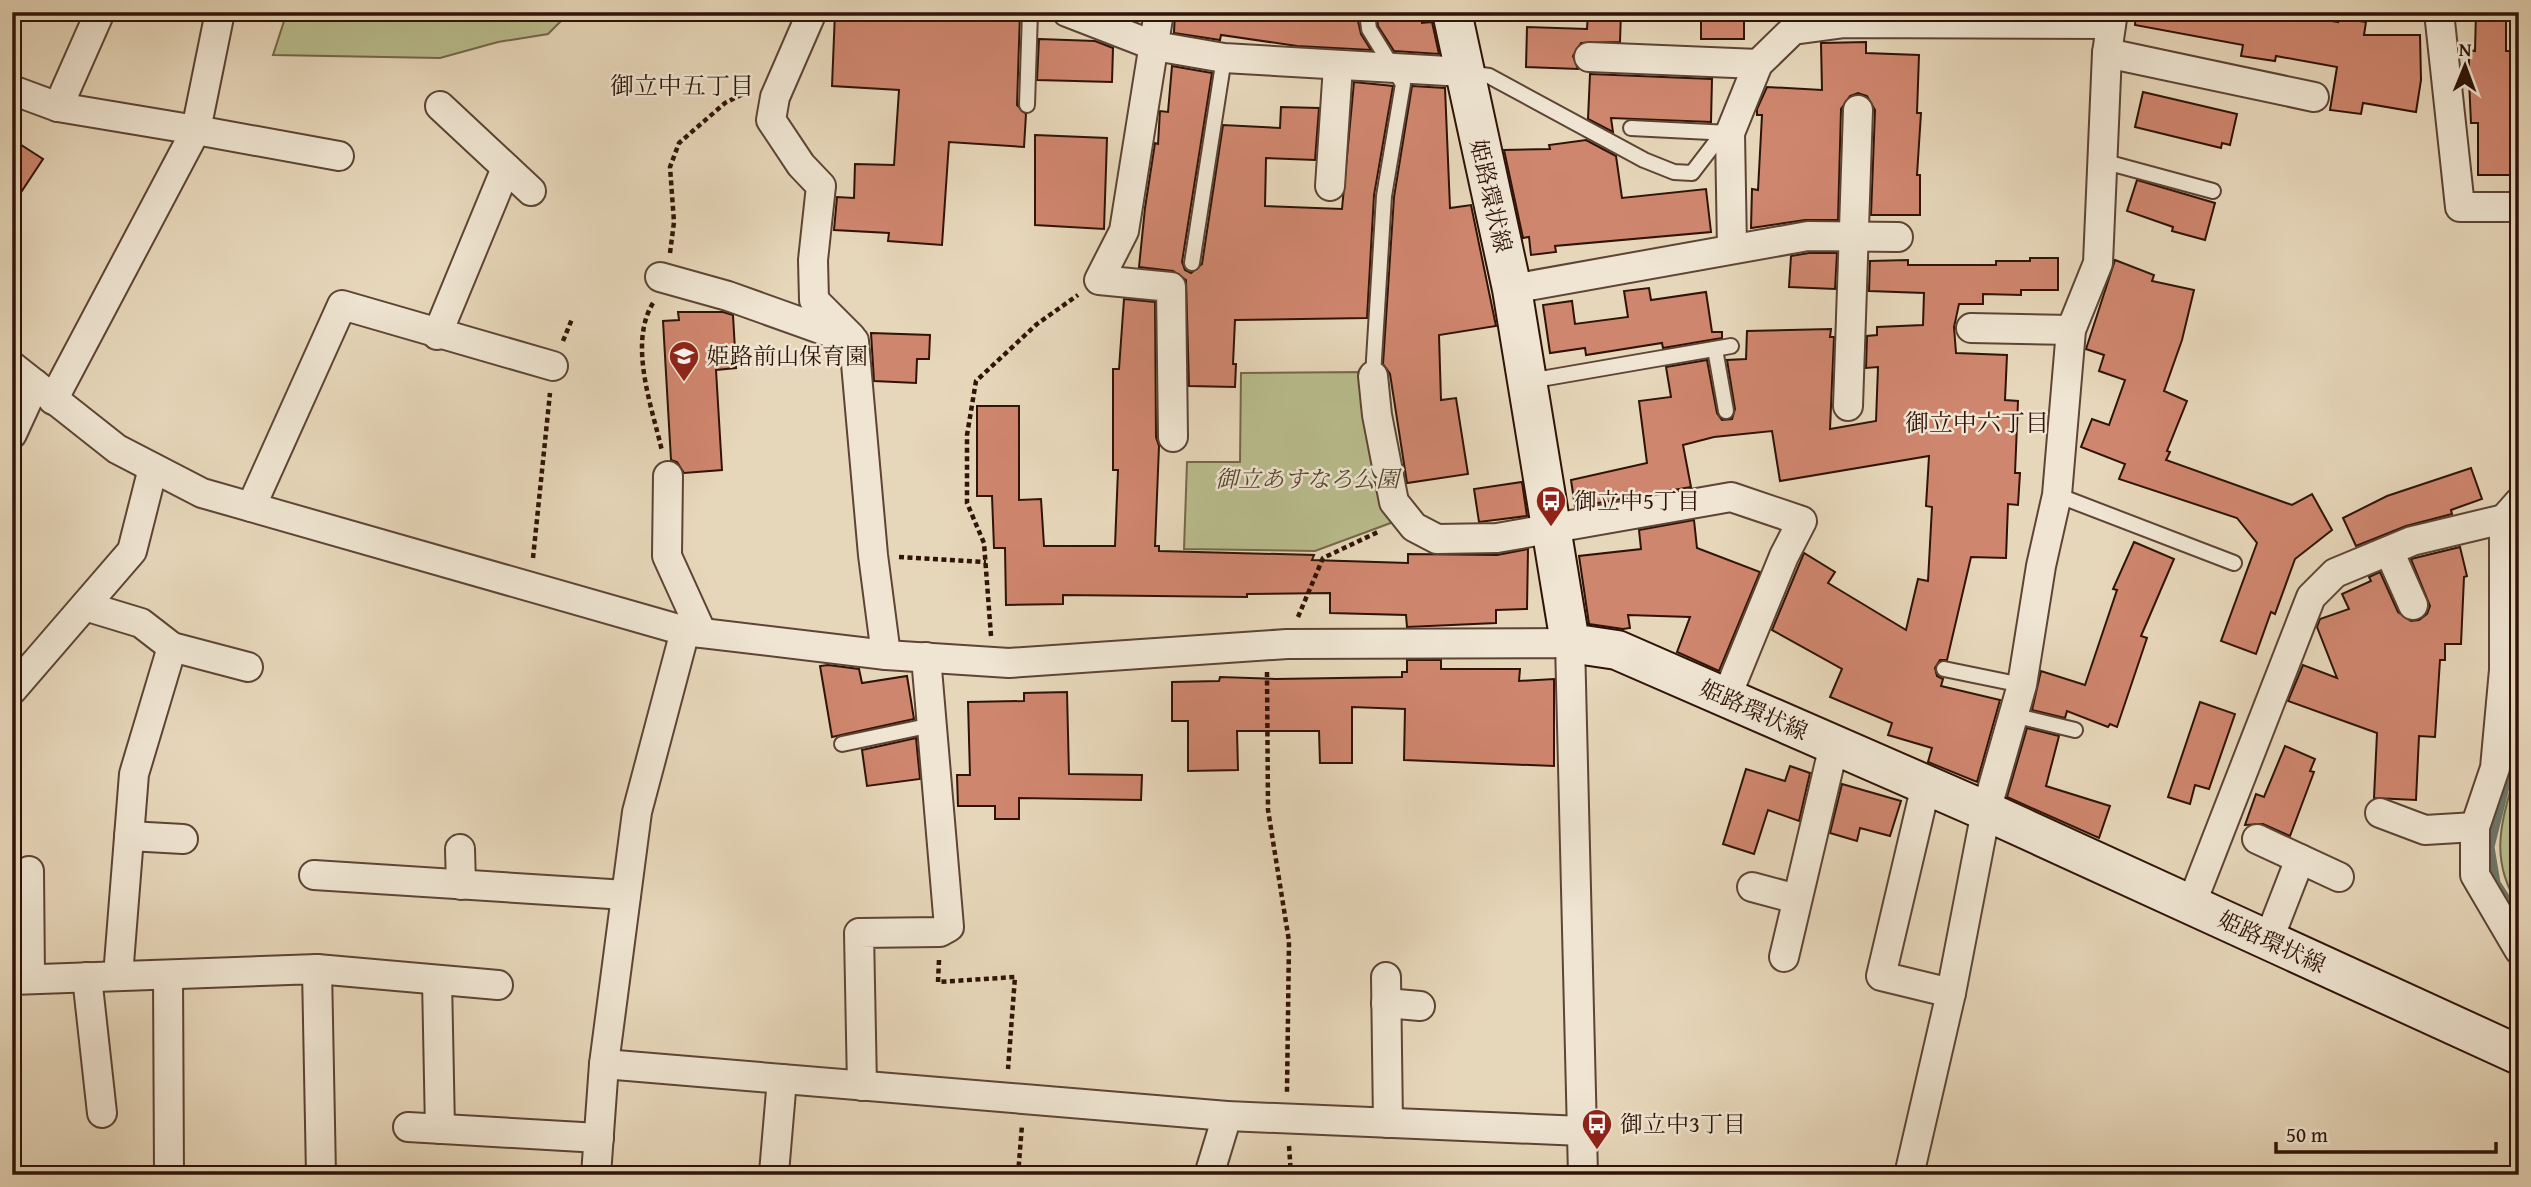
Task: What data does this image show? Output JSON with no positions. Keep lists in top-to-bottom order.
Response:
{
  "streets": {
    "main road": ["姫路環状線"]
  },
  "districts": ["御立中五丁目", "御立中六丁目"],
  "parks": ["御立あすなろ公園"],
  "places": {
    "school or university": ["姫路前山保育園"],
    "bus stop": ["御立中5丁目", "御立中3丁目"]
  },
  "scale_bar": "50 m",
  "north": "top"
}
